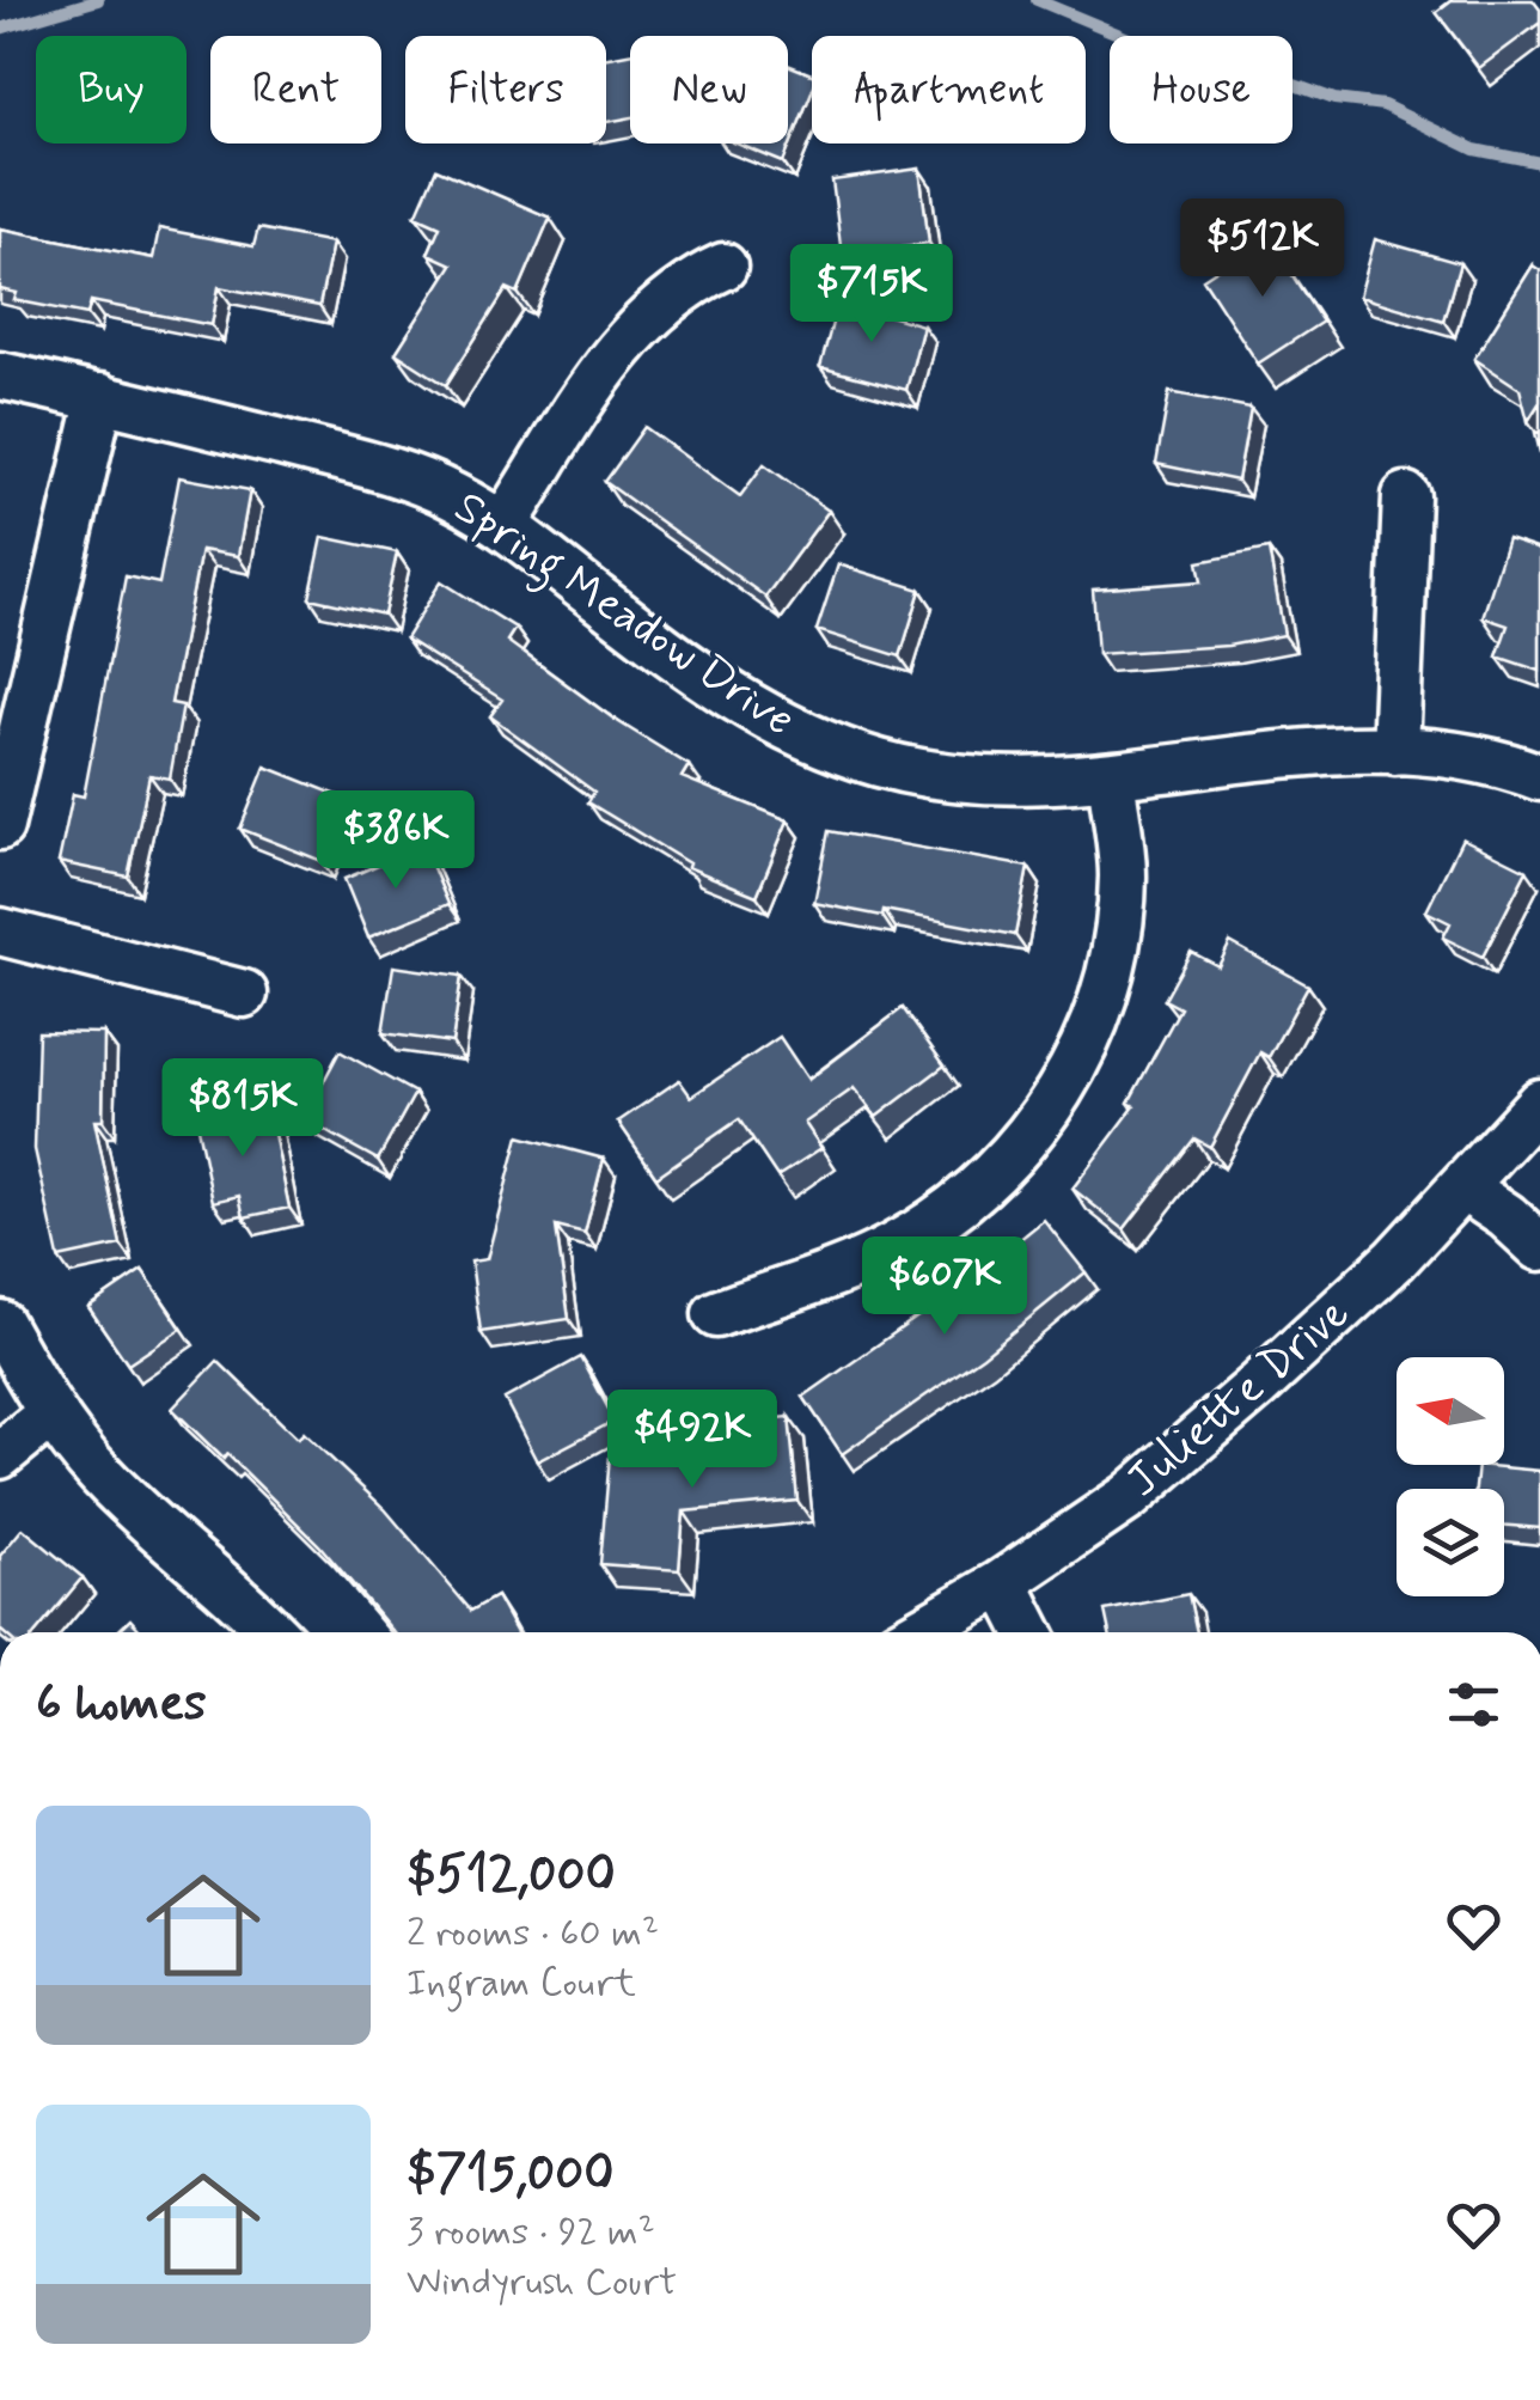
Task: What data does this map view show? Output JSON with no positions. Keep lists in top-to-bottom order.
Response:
{
  "streets": {
    "street": ["Spring Meadow Drive", "Juliette Drive"]
  },
  "north": "left",
  "page": {
    "chip": [
      "Buy",
      "Rent",
      "Filters",
      "New",
      "Apartment",
      "House"
    ],
    "price": [
      "$512K",
      "$715K",
      "$386K",
      "$815K",
      "$607K",
      "$492K"
    ],
    "heading": "6 homes",
    "list": [
      {
        "name": "$512,000",
        "note": "2 rooms · 60 m² · Ingram Court"
      },
      {
        "name": "$715,000",
        "note": "3 rooms · 92 m² · Windyrush Court"
      }
    ]
  }
}
